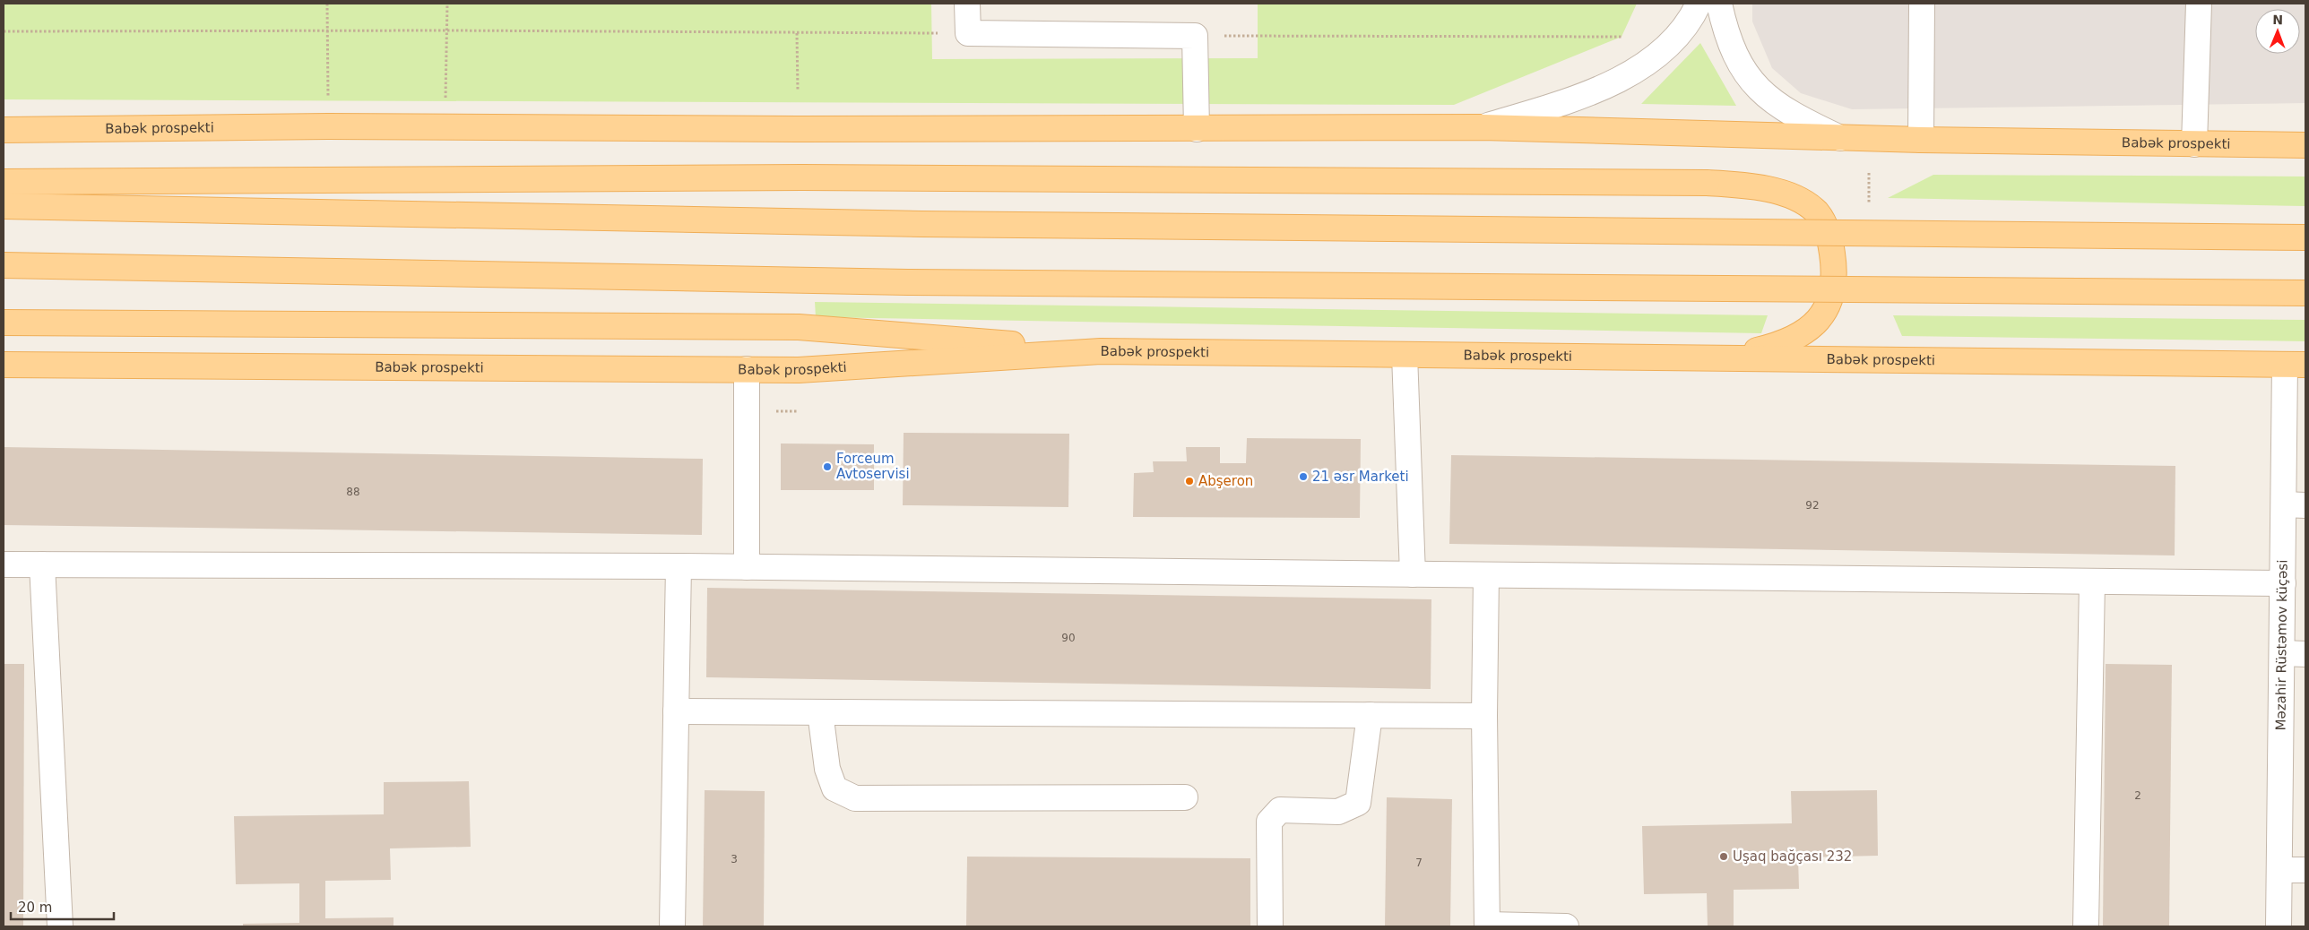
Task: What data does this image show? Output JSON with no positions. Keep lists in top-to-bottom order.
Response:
{
  "streets": {
    "main road": ["Babək prospekti"],
    "street": ["Məzahir Rüstəmov küçəsi"]
  },
  "crossings": [
    ["Babək prospekti", "Məzahir Rüstəmov küçəsi"]
  ],
  "places": [
    "Forceum Avtoservisi",
    "21 əsr Marketi",
    "Abşeron",
    "Uşaq bağçası 232"
  ],
  "house_numbers": [
    "88",
    "92",
    "90",
    "2",
    "3",
    "7"
  ],
  "scale_bar": "20 m",
  "north": "top"
}
